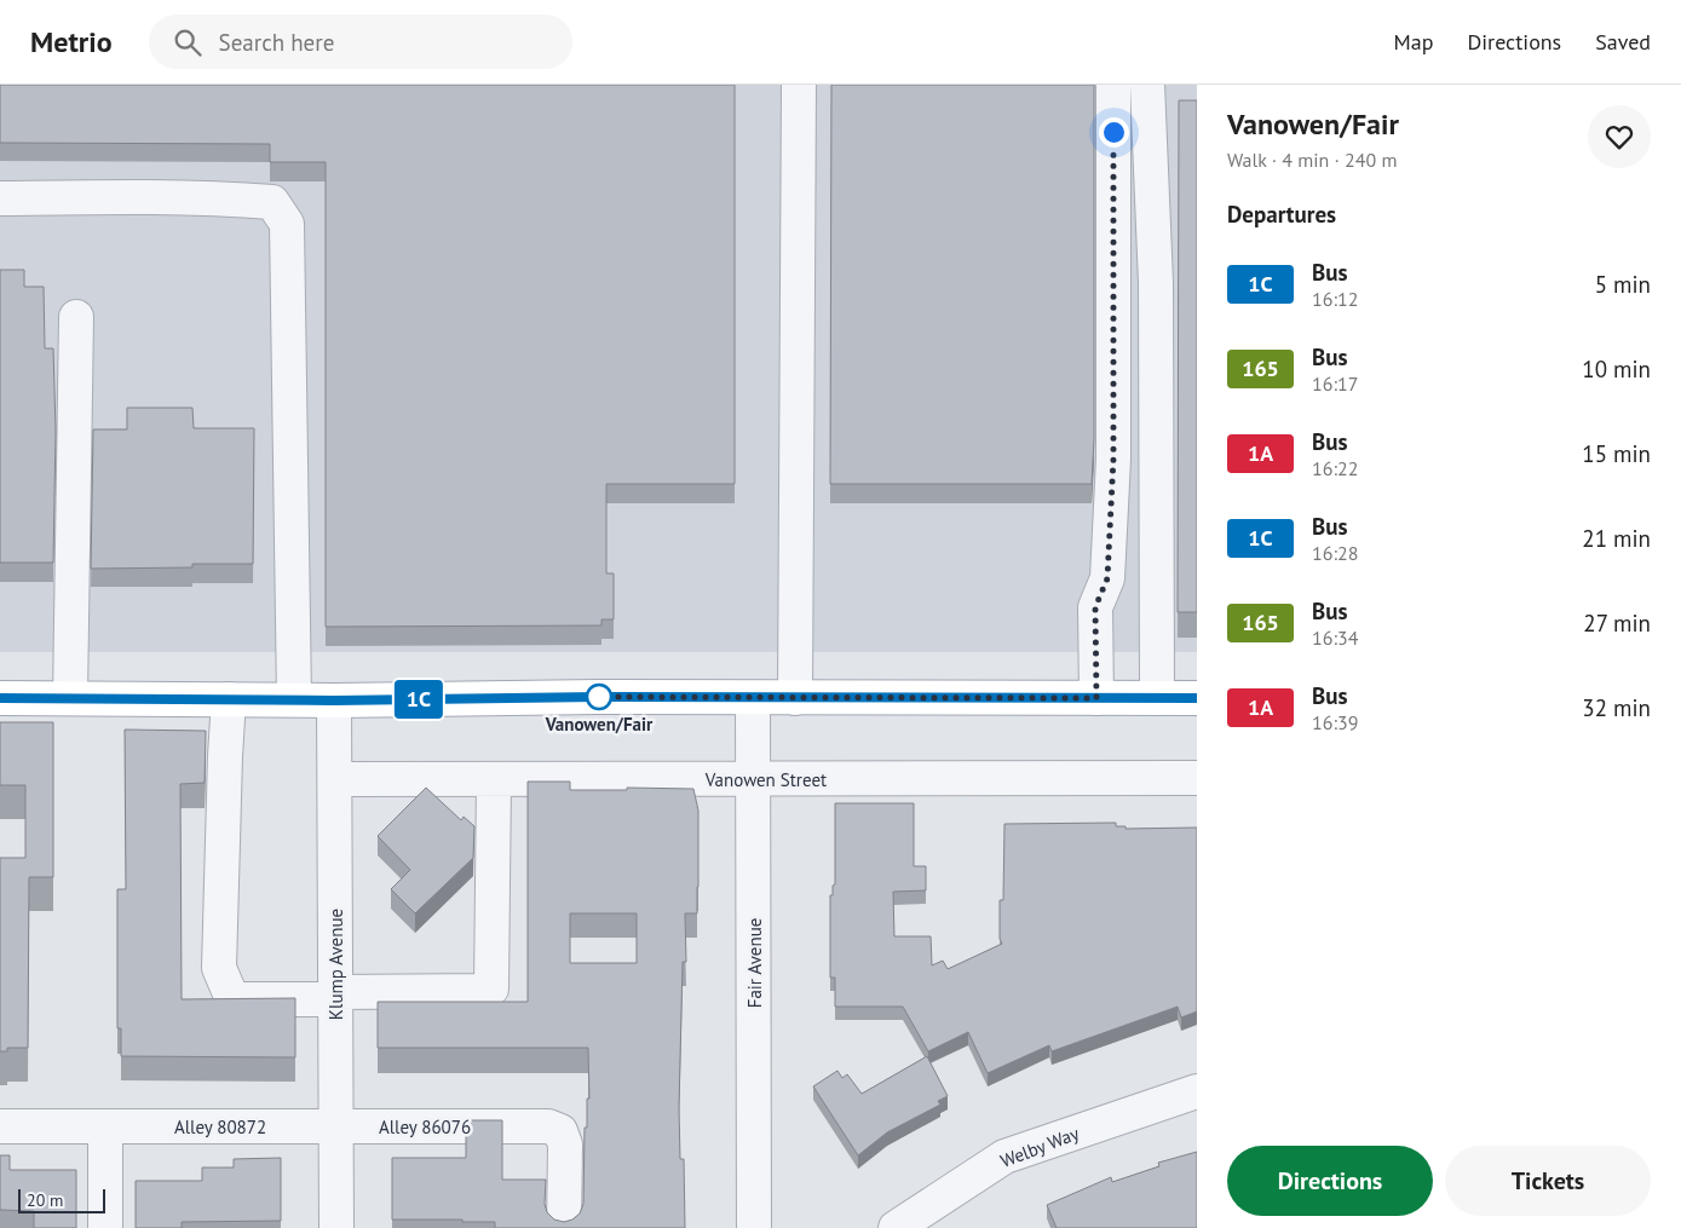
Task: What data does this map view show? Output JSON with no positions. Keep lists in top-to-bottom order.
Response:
{
  "streets": {
    "street": [
      "Vanowen Street",
      "Fair Avenue",
      "Klump Avenue",
      "Alley 80872",
      "Alley 86076",
      "Welby Way"
    ]
  },
  "crossings": [
    ["Vanowen Street", "Fair Avenue"],
    ["Vanowen Street", "Klump Avenue"],
    ["Klump Avenue", "Alley 80872"],
    ["Klump Avenue", "Alley 86076"],
    ["Alley 80872", "Alley 86076"]
  ],
  "places": ["Vanowen/Fair"],
  "lines": ["bus line 1C"],
  "scale_bar": "20 m",
  "page": {
    "header": "Metrio",
    "search": "Search here",
    "nav": ["Map", "Directions", "Saved"],
    "on_map": "1C",
    "heading": [
      ["Vanowen/Fair", "Walk · 4 min · 240 m"],
      "Departures"
    ],
    "list": [
      {
        "mark": "1C",
        "name": "Bus",
        "note": "16:12",
        "value": "5 min"
      },
      {
        "mark": "165",
        "name": "Bus",
        "note": "16:17",
        "value": "10 min"
      },
      {
        "mark": "1A",
        "name": "Bus",
        "note": "16:22",
        "value": "15 min"
      },
      {
        "mark": "1C",
        "name": "Bus",
        "note": "16:28",
        "value": "21 min"
      },
      {
        "mark": "165",
        "name": "Bus",
        "note": "16:34",
        "value": "27 min"
      },
      {
        "mark": "1A",
        "name": "Bus",
        "note": "16:39",
        "value": "32 min"
      }
    ],
    "buttons": ["Directions", "Tickets"],
    "scale": "20 m"
  }
}
